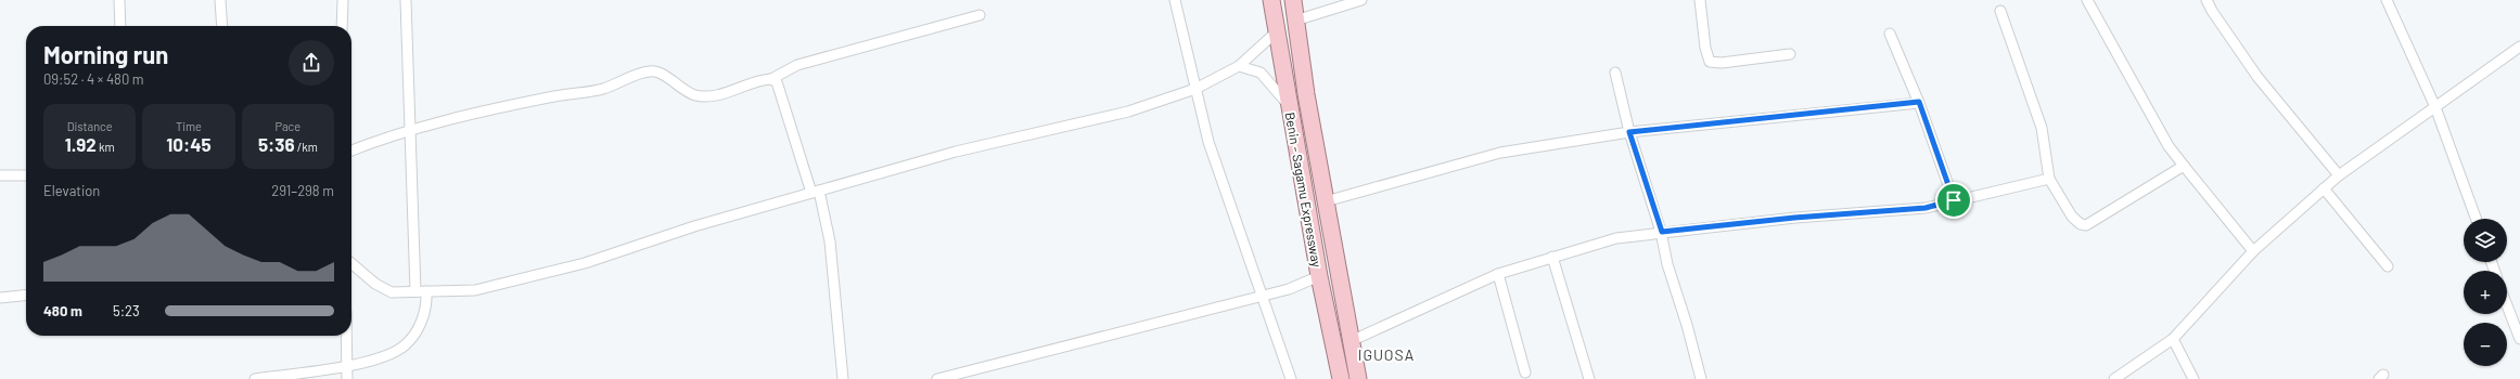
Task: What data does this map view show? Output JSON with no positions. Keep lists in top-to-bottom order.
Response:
{
  "streets": {
    "highway": ["Benin - Sagamu Expressway"]
  },
  "districts": ["IGUOSA"],
  "page": {
    "heading": ["Morning run", "09:52 · 4 × 480 m"],
    "stats": [
      ["Distance", "1.92 km"],
      ["Time", "10:45"],
      ["Pace", "5:36 /km"]
    ],
    "chart": ["Elevation", "291–298 m"],
    "map_buttons": ["+", "−"],
    "list": [
      {
        "name": "480 m",
        "note": "5:23"
      }
    ]
  }
}
